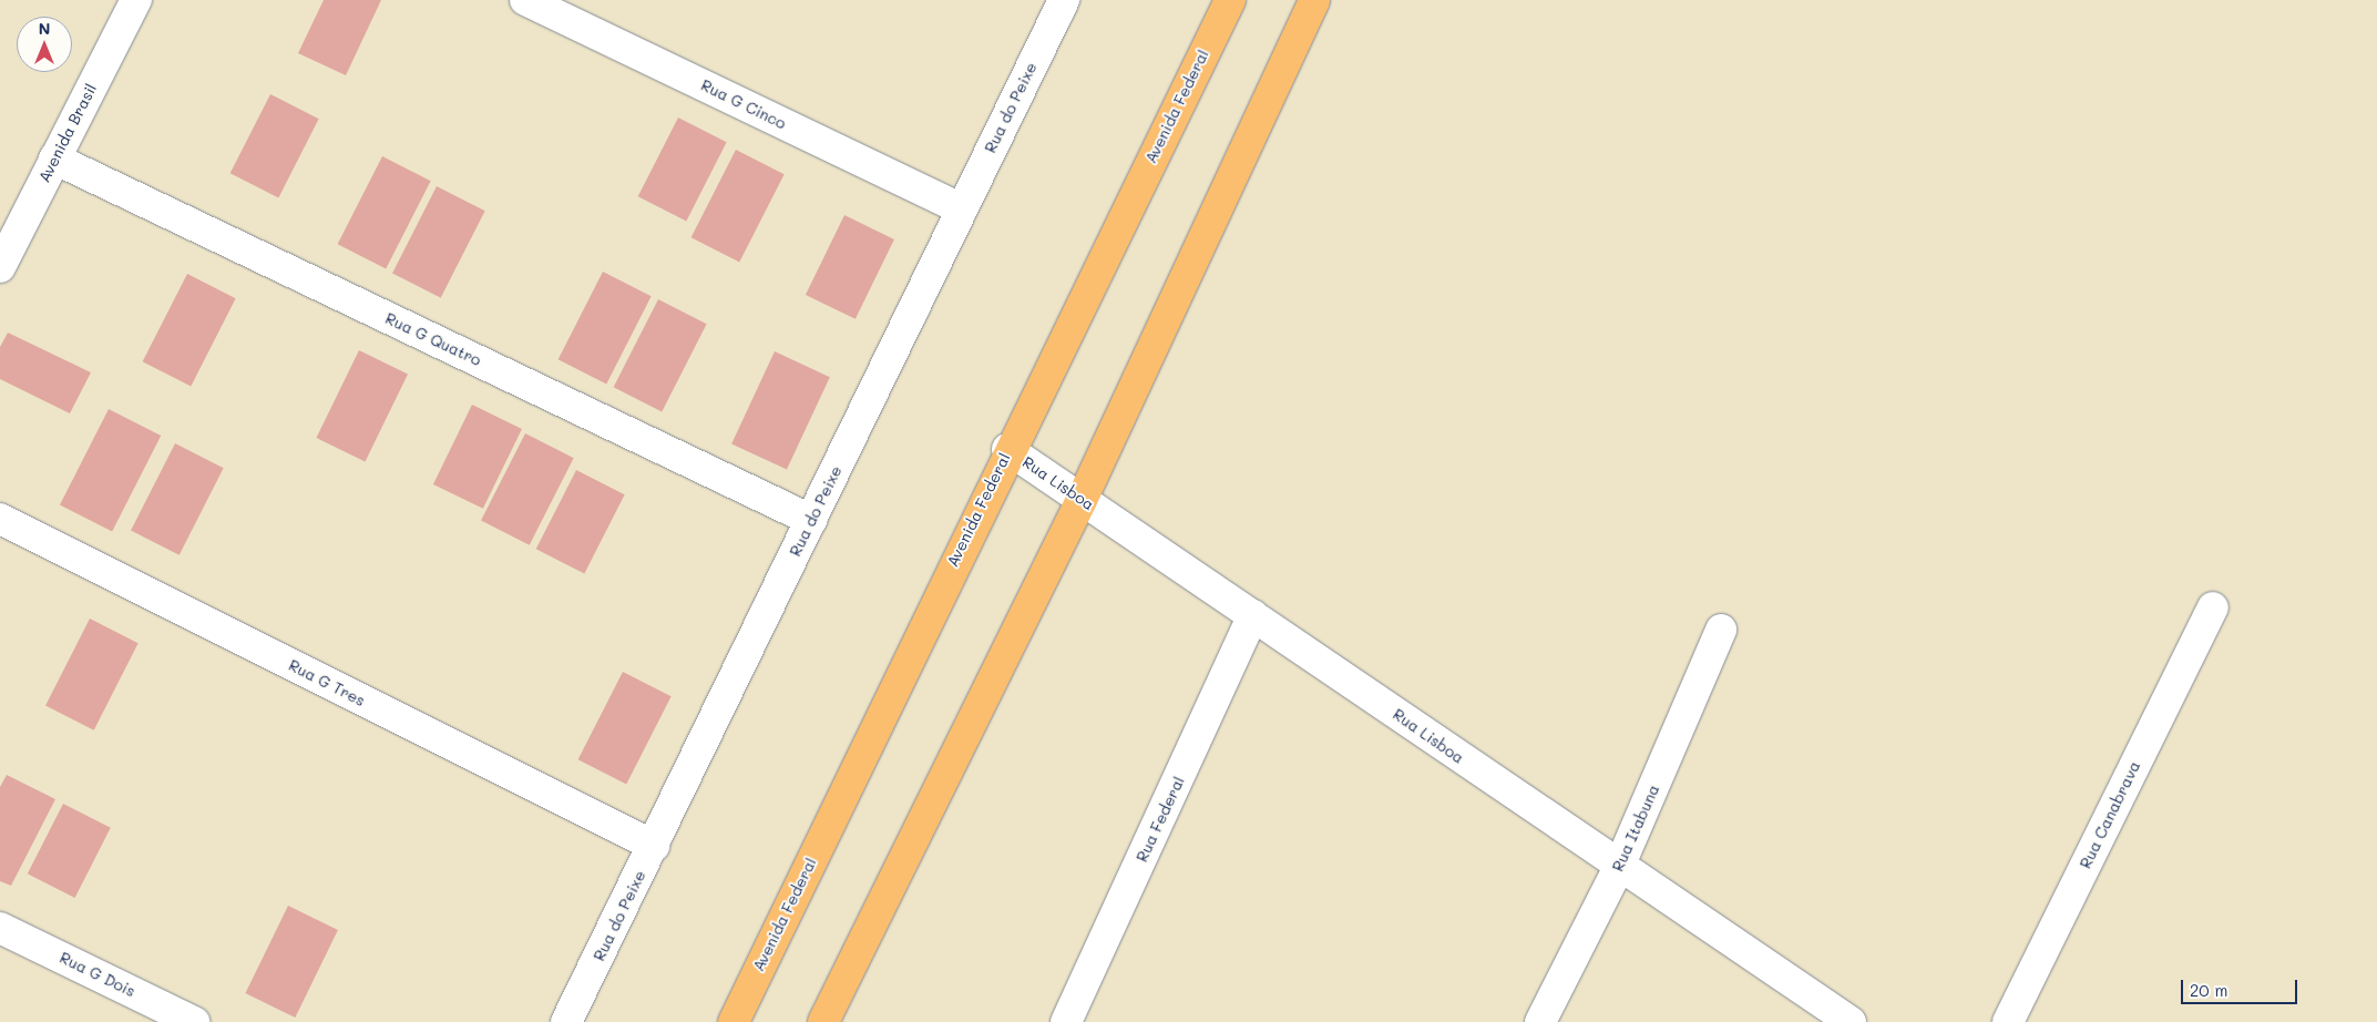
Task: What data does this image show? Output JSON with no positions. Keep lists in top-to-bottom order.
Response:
{
  "streets": {
    "main road": ["Avenida Federal"],
    "street": [
      "Rua G Cinco",
      "Rua do Peixe",
      "Avenida Brasil",
      "Rua G Quatro",
      "Rua Lisboa",
      "Rua G Tres",
      "Rua Canabrava",
      "Rua Federal",
      "Rua Itabuna",
      "Rua G Dois"
    ]
  },
  "crossings": [
    ["Rua G Cinco", "Rua do Peixe"],
    ["Avenida Federal", "Rua Lisboa"],
    ["Rua do Peixe", "Rua G Quatro"],
    ["Rua do Peixe", "Rua G Tres"],
    ["Avenida Brasil", "Rua G Quatro"],
    ["Rua Lisboa", "Rua Federal"],
    ["Rua Lisboa", "Rua Itabuna"]
  ],
  "scale_bar": "20 m",
  "north": "top"
}
